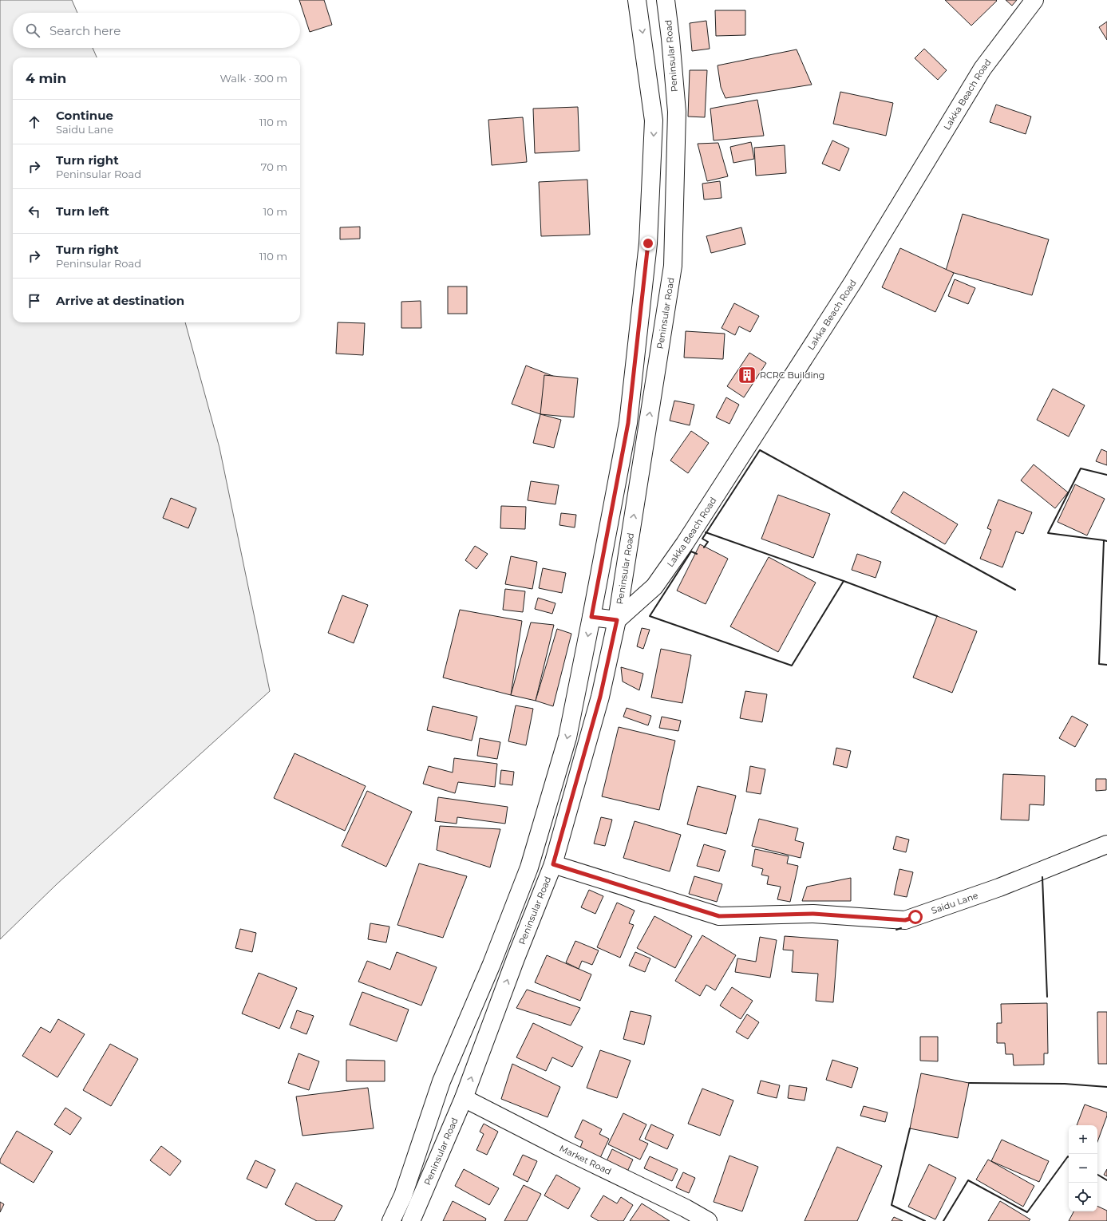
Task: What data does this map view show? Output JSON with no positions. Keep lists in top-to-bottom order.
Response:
{
  "streets": {
    "main road": [
      "Peninsular Road",
      "Lakka Beach Road",
      "Saidu Lane",
      "Market Road"
    ]
  },
  "crossings": [
    ["Peninsular Road", "Lakka Beach Road"],
    ["Peninsular Road", "Saidu Lane"],
    ["Peninsular Road", "Market Road"]
  ],
  "places": {
    "building": ["RCRC Building"]
  },
  "page": {
    "search": "Search here",
    "heading": ["4 min", "Walk · 300 m"],
    "list": [
      ["Continue", "Saidu Lane", "110 m"],
      ["Turn right", "Peninsular Road", "70 m"],
      ["Turn left", "10 m"],
      ["Turn right", "Peninsular Road", "110 m"],
      "Arrive at destination"
    ],
    "map_buttons": ["+", "−"]
  }
}
